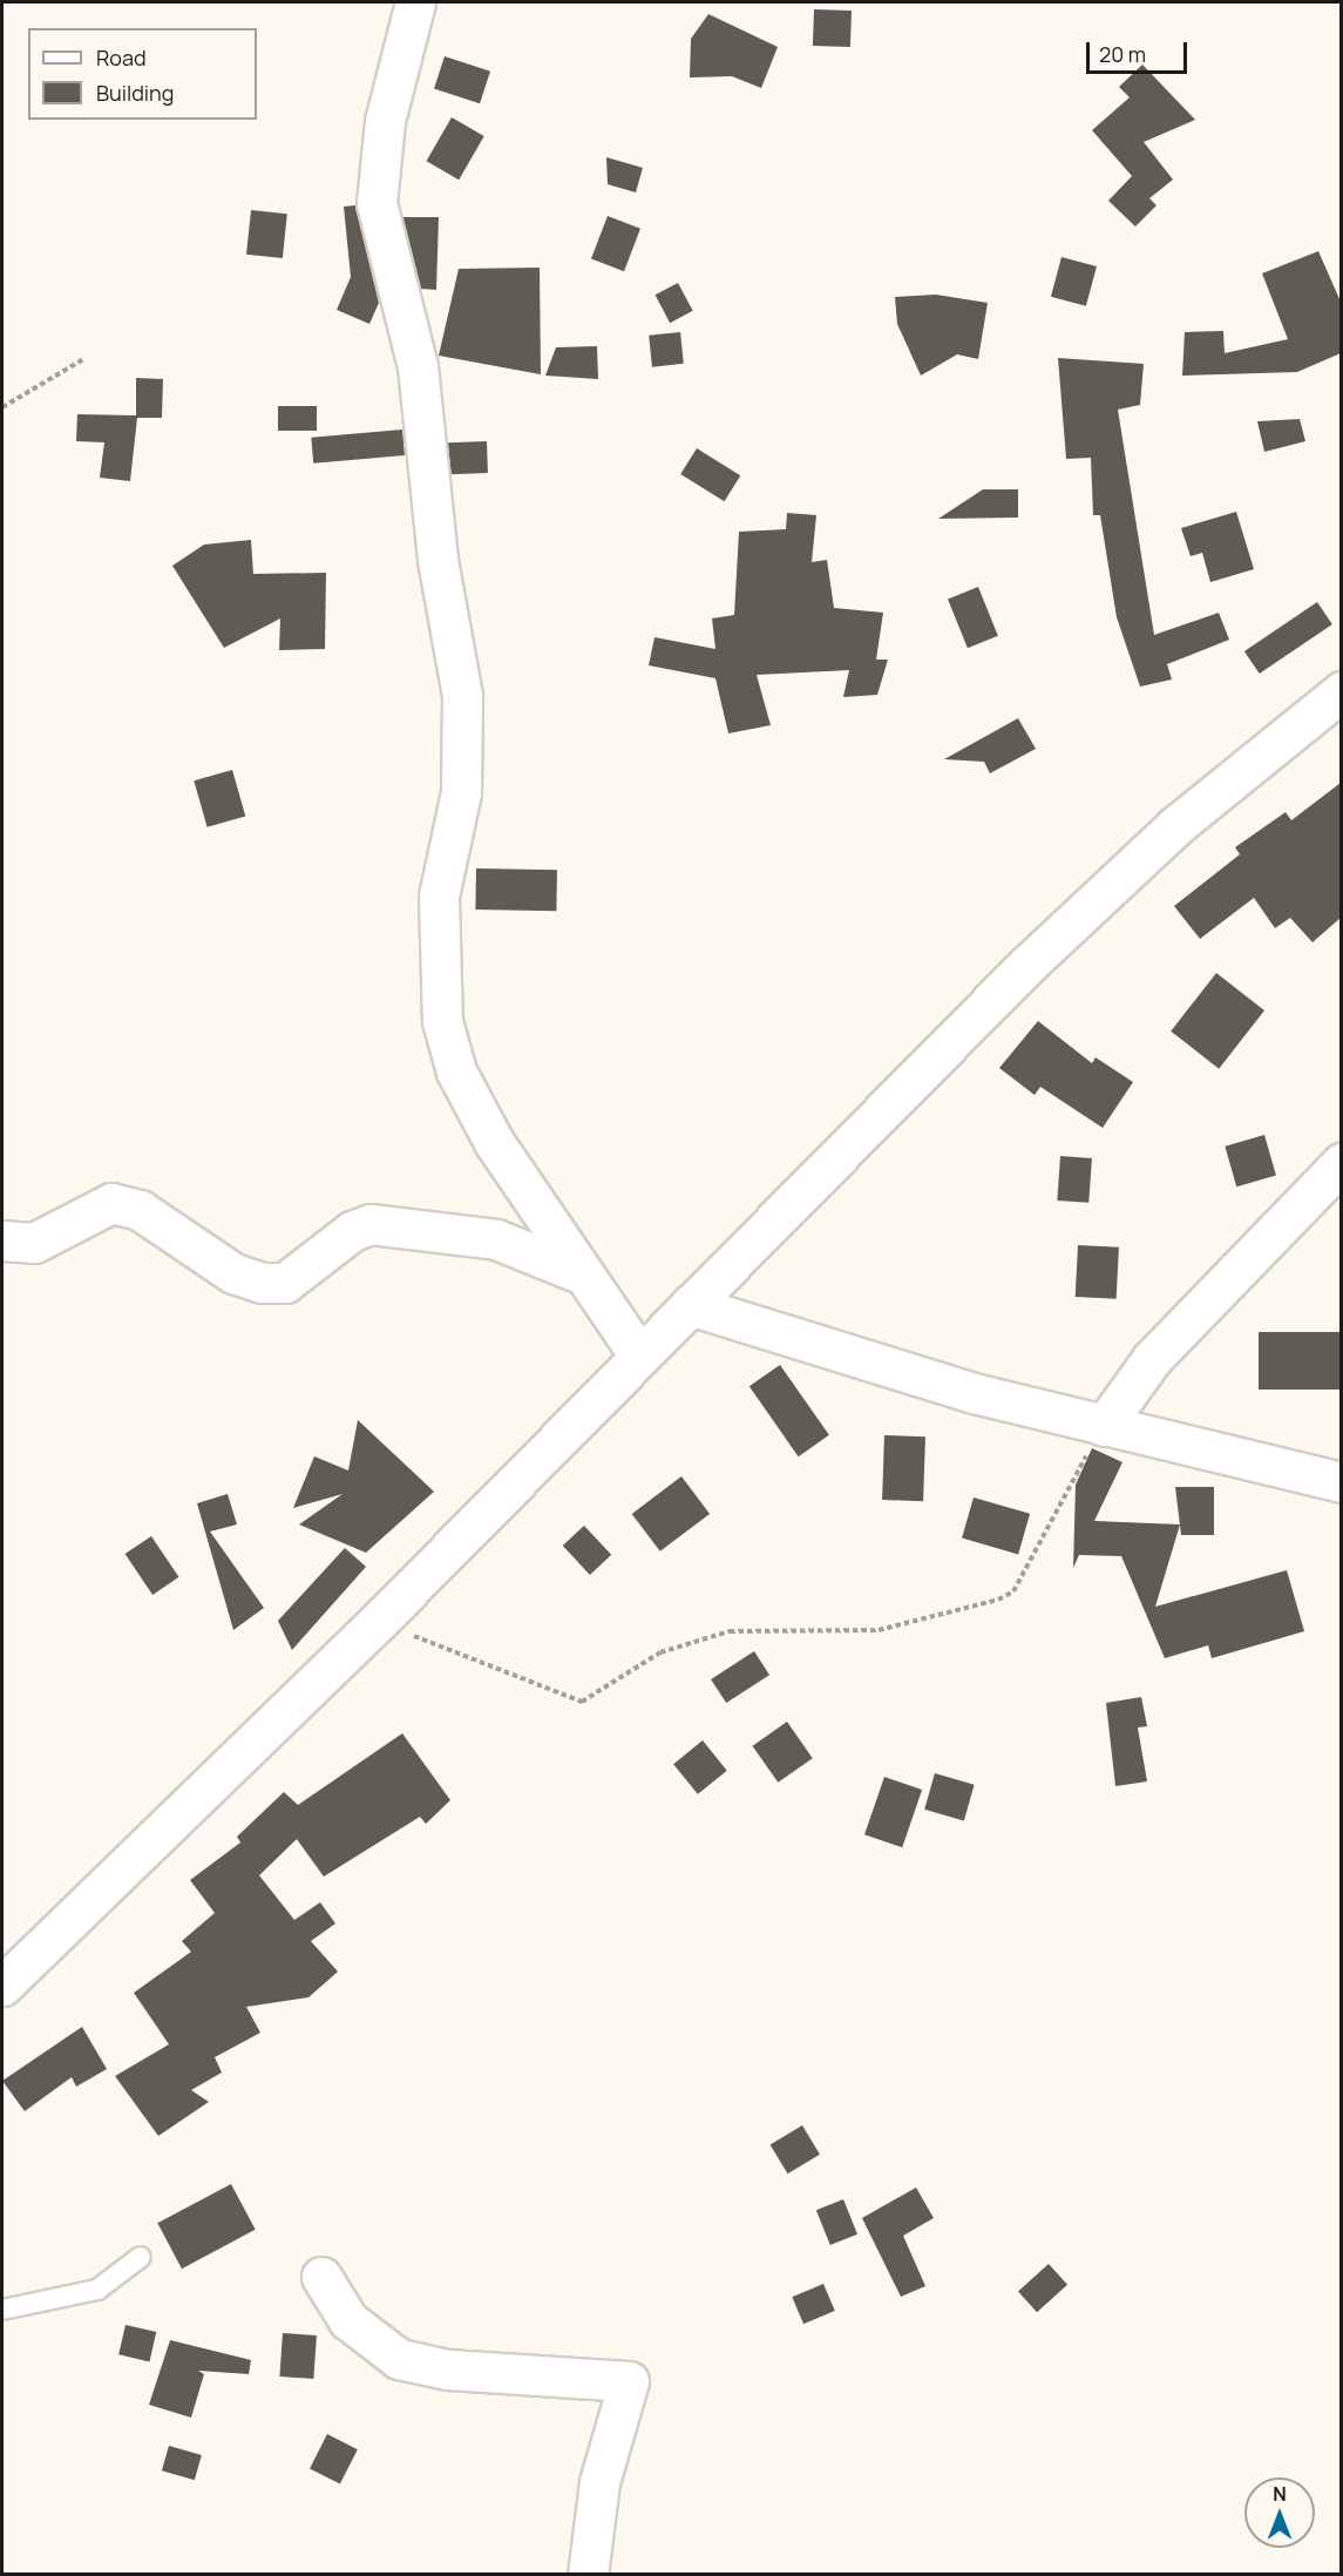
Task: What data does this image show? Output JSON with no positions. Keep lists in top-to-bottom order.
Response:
{
  "legend": ["Road", "Building"],
  "scale_bar": "20 m",
  "north": "top"
}
